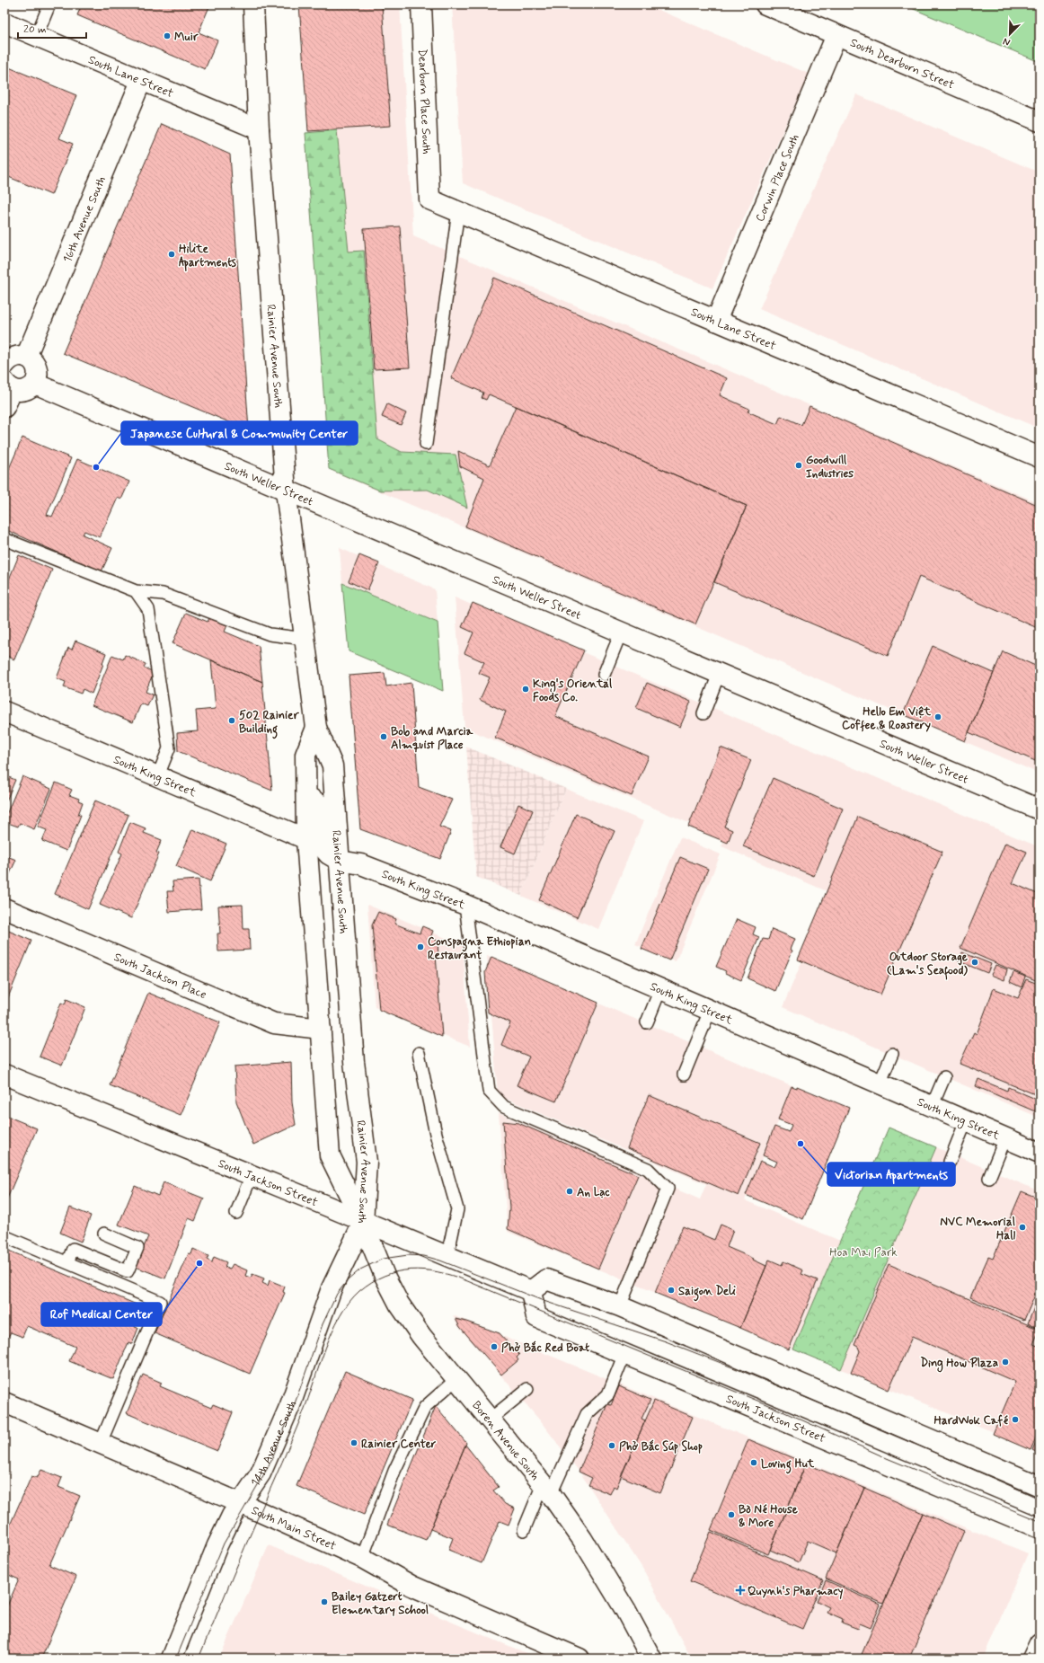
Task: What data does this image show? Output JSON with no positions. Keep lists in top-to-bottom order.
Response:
{
  "streets": {
    "street": [
      "South Dearborn Street",
      "South Lane Street",
      "Dearborn Place South",
      "Corwin Place South",
      "16th Avenue South",
      "Rainier Avenue South",
      "South Weller Street",
      "South King Street",
      "South Jackson Place",
      "South Jackson Street",
      "Boren Avenue South",
      "14th Avenue South",
      "South Main Street"
    ]
  },
  "crossings": [
    ["South Dearborn Street", "Corwin Place South"],
    ["South Lane Street", "Dearborn Place South"],
    ["South Lane Street", "Corwin Place South"],
    ["South Lane Street", "16th Avenue South"],
    ["South Lane Street", "Rainier Avenue South"],
    ["Rainier Avenue South", "South Weller Street"],
    ["Rainier Avenue South", "South King Street"],
    ["Rainier Avenue South", "South Jackson Place"],
    ["Rainier Avenue South", "South Jackson Street"],
    ["Rainier Avenue South", "Boren Avenue South"],
    ["Rainier Avenue South", "14th Avenue South"],
    ["South Jackson Street", "Boren Avenue South"],
    ["South Jackson Street", "14th Avenue South"],
    ["Boren Avenue South", "14th Avenue South"],
    ["14th Avenue South", "South Main Street"]
  ],
  "parks": ["Hoa Mai Park"],
  "places": {
    "other": [
      "Muir",
      "Hilite Apartments",
      "Goodwill Industries",
      "Japanese Cultural & Community Center",
      "King's Oriental Foods Co.",
      "Hello Em Việt Coffee & Roastery",
      "502 Rainier Building",
      "Bob and Marcia Almquist Place",
      "Conspagna Ethiopian Restaurant",
      "Outdoor Storage (Lam's Seafood)",
      "Victorian Apartments",
      "An Lạc",
      "NVC Memorial Hall",
      "Rof Medical Center",
      "Saigon Deli",
      "Phở Bắc Red Boat",
      "Ding How Plaza",
      "HardWok Café",
      "Rainier Center",
      "Phở Bắc Súp Shop",
      "Loving Hut",
      "Bò Né House & More",
      "Bailey Gatzert Elementary School"
    ],
    "health": ["Quynh's Pharmacy"]
  },
  "scale_bar": "20 m",
  "north": "bottom left"
}
